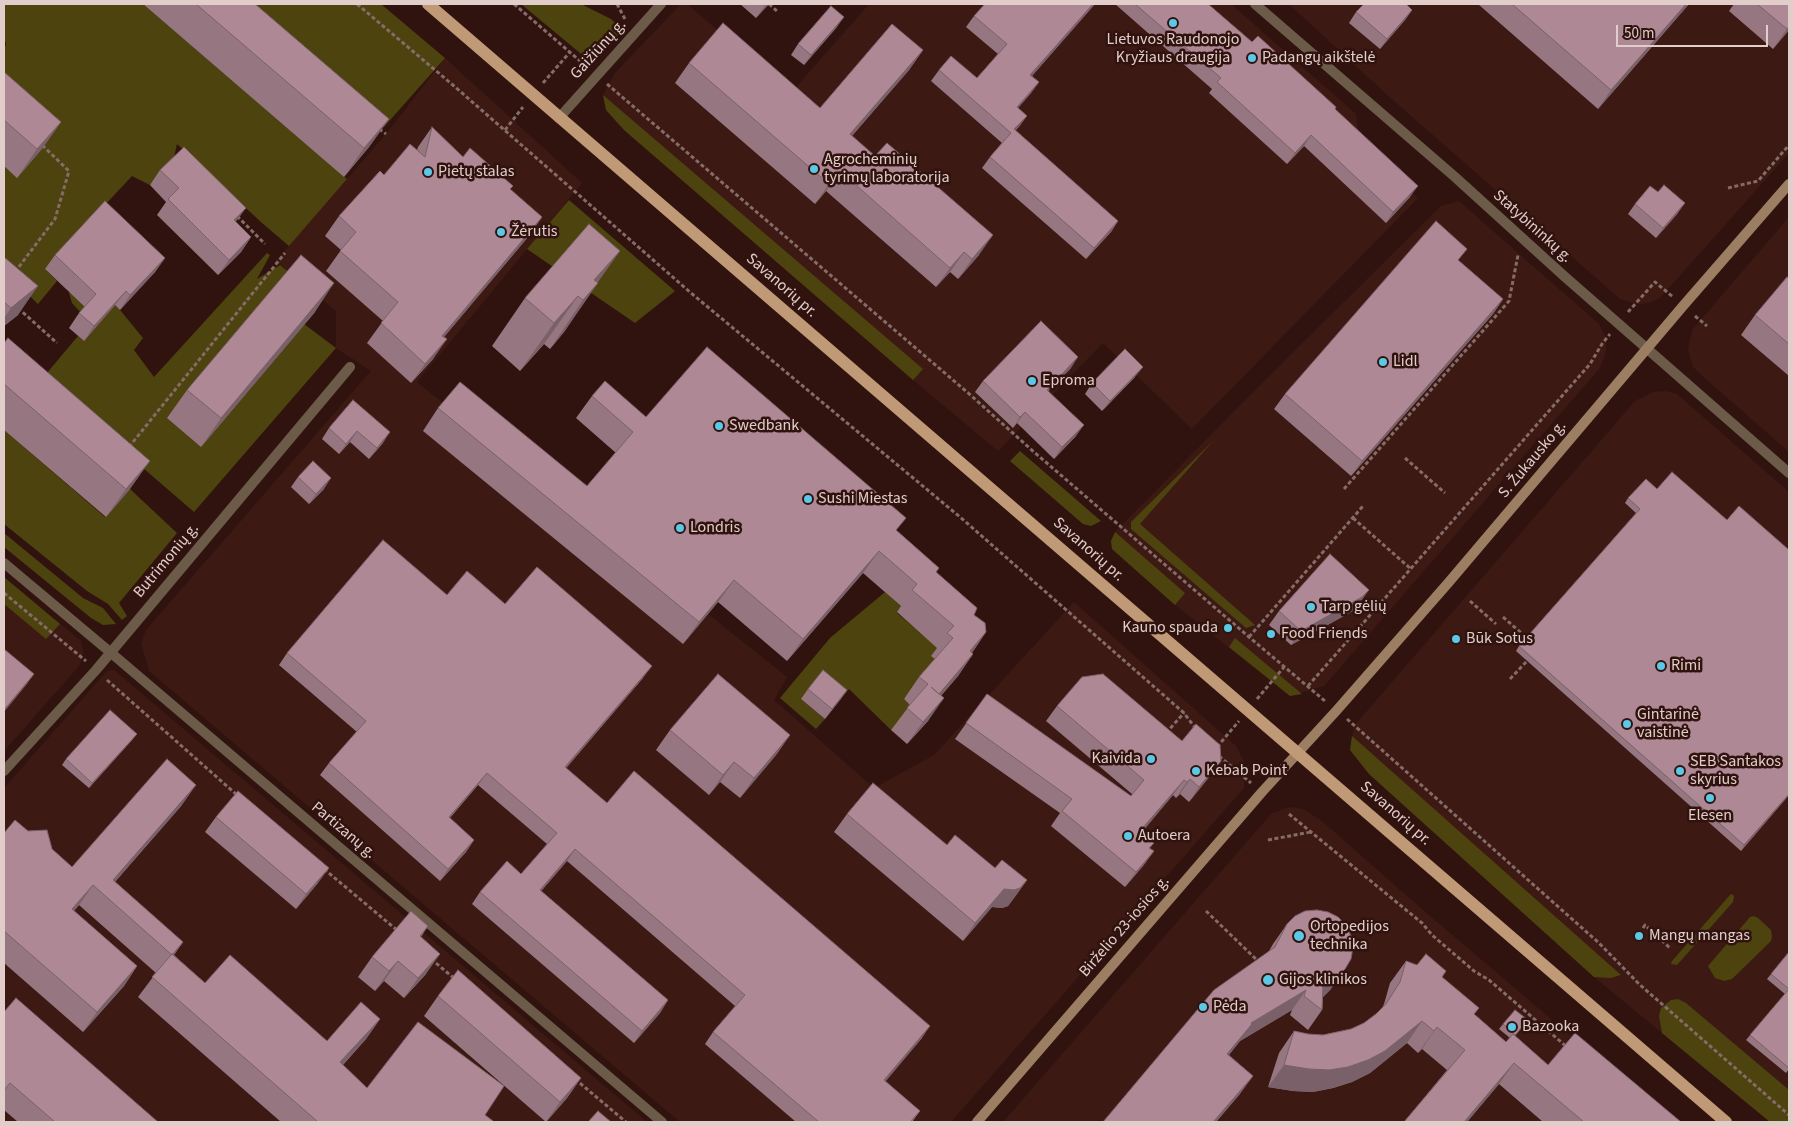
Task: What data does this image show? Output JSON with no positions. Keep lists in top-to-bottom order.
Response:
{
  "streets": {
    "main road": ["Savanorių pr.", "S. Žukausko g.", "Birželio 23-iosios g."],
    "street": [
      "Gaižiūnų g.",
      "Statybininkų g.",
      "Butrimonių g.",
      "Partizanų g."
    ]
  },
  "crossings": [
    ["Gaižiūnų g.", "Savanorių pr."],
    ["Statybininkų g.", "S. Žukausko g."],
    ["Savanorių pr.", "S. Žukausko g."],
    ["Savanorių pr.", "Birželio 23-iosios g."],
    ["S. Žukausko g.", "Birželio 23-iosios g."],
    ["Butrimonių g.", "Partizanų g."]
  ],
  "places": [
    "Lietuvos Raudonojo Kryžiaus draugija",
    "Padangų aikštelė",
    "Agrocheminių tyrimų laboratorija",
    "Pietų stalas",
    "Žėrutis",
    "Lidl",
    "Eproma",
    "Swedbank",
    "Sushi Miestas",
    "Londris",
    "Tarp gėlių",
    "Kauno spauda",
    "Food Friends",
    "Būk Sotus",
    "Rimi",
    "Gintarinė vaistinė",
    "Kaivida",
    "Kebab Point",
    "SEB Santakos skyrius",
    "Elesen",
    "Autoera",
    "Ortopedijos technika",
    "Mangų mangas",
    "Gijos klinikos",
    "Pėda",
    "Bazooka"
  ],
  "scale_bar": "50 m"
}
